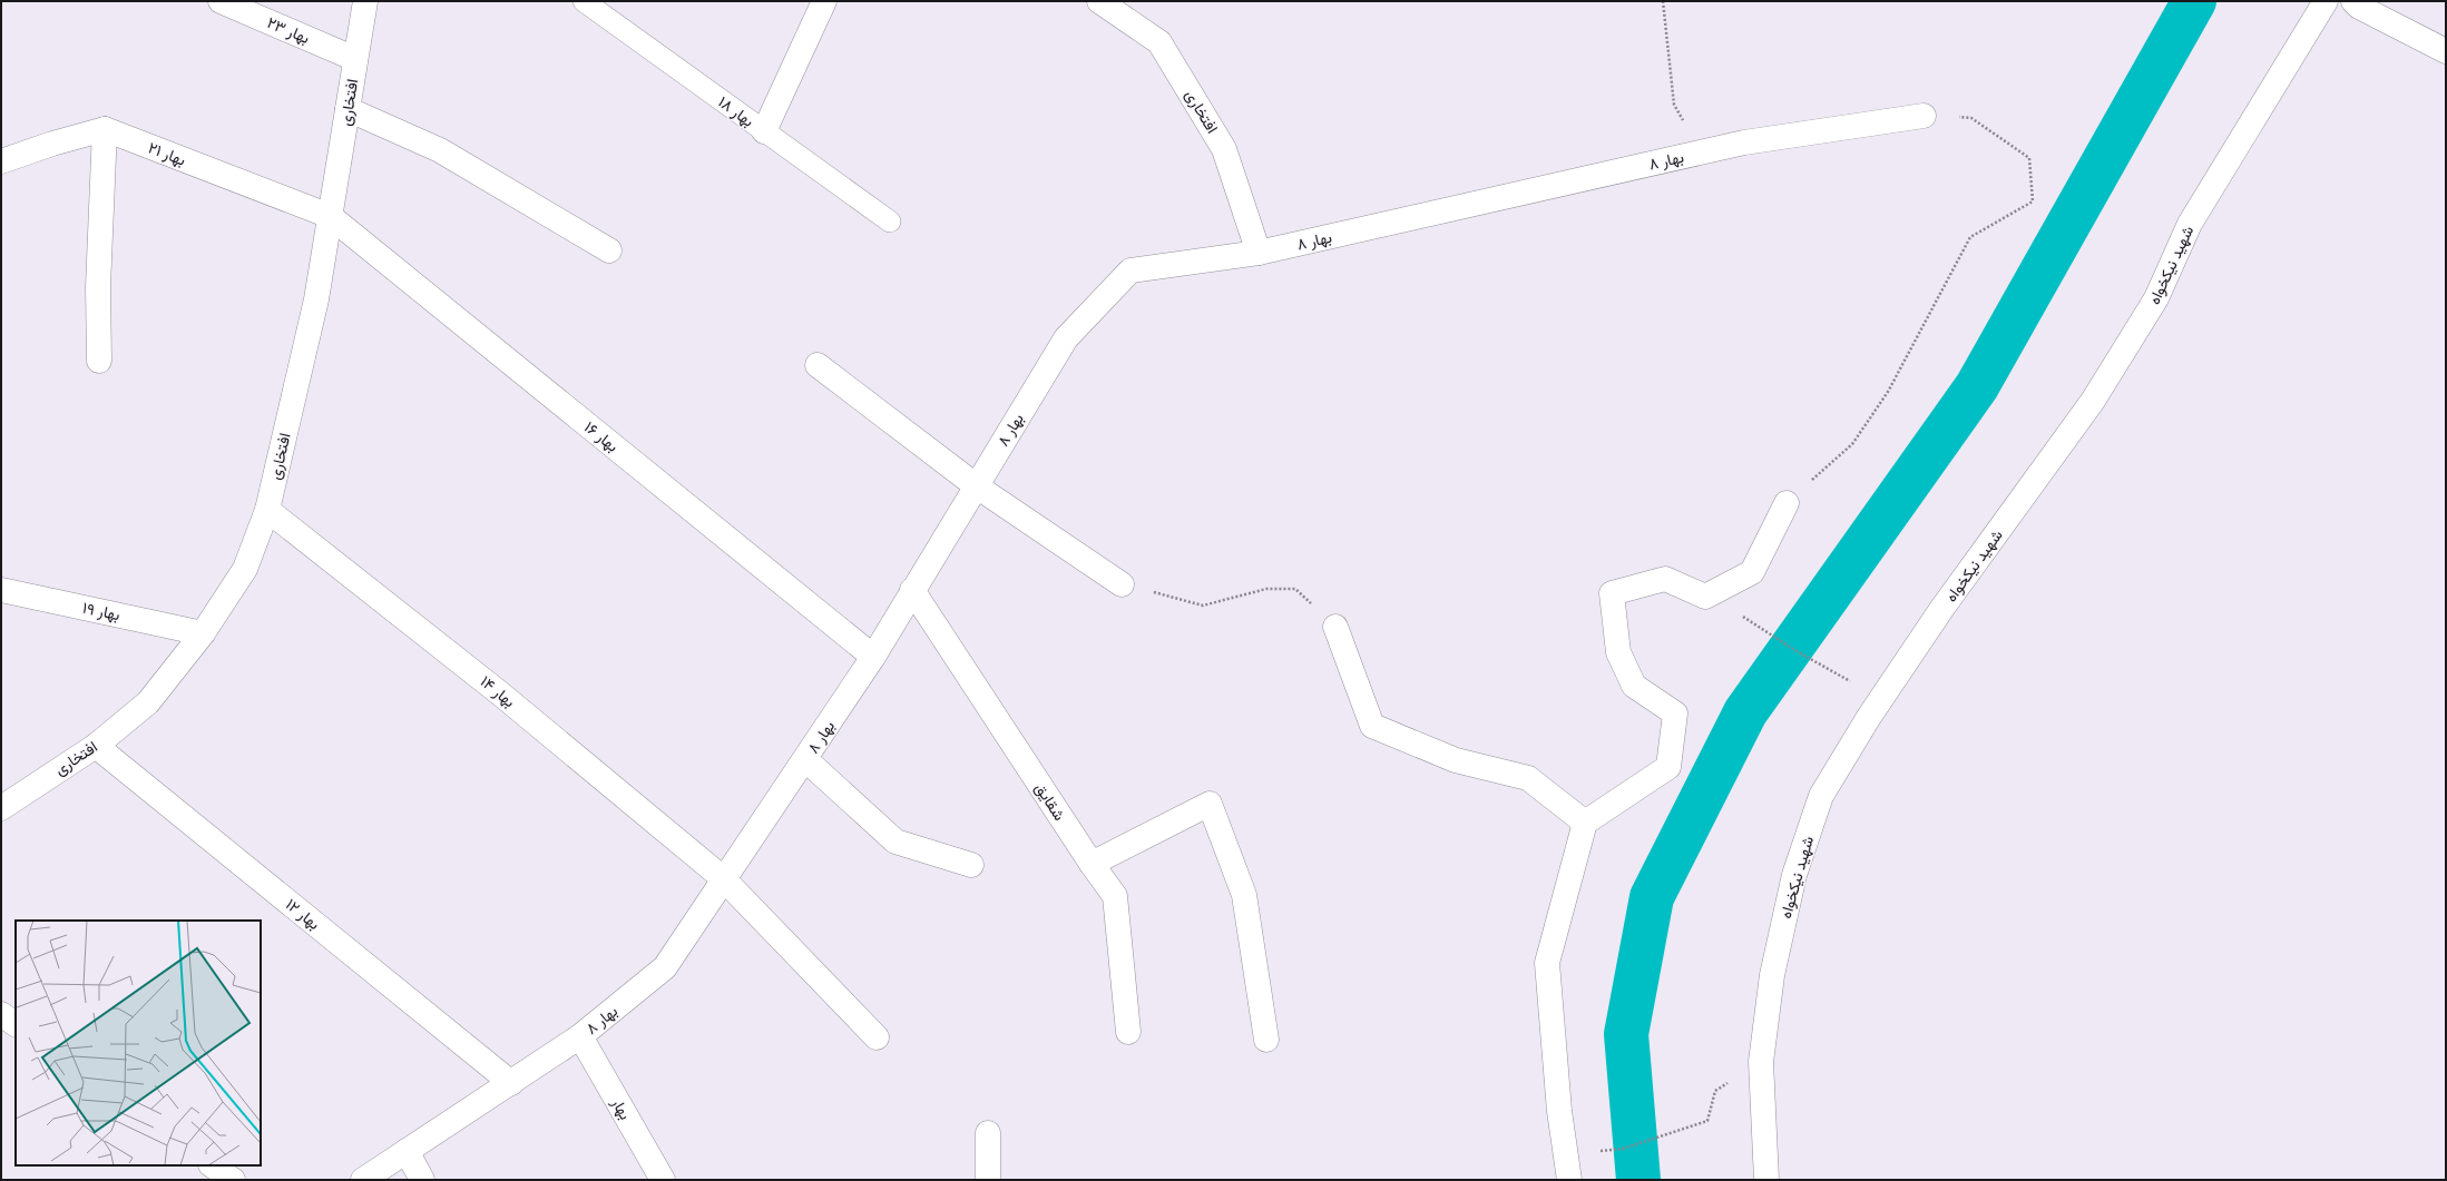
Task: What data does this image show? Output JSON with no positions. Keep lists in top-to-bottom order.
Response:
{
  "streets": {
    "street": [
      "بهار ۲۳",
      "افتخاری",
      "بهار ۲۱",
      "بهار ۸",
      "شهید نیکخواه",
      "بهار ۱۶",
      "بهار ۱۹",
      "بهار ۱۴",
      "شقایق",
      "بهار ۱۲",
      "بهار"
    ],
    "lane": ["بهار ۱۸"]
  },
  "crossings": [
    ["بهار ۲۳", "افتخاری"],
    ["افتخاری", "بهار ۲۱"],
    ["افتخاری", "بهار ۸"],
    ["افتخاری", "بهار ۱۶"],
    ["افتخاری", "بهار ۱۹"],
    ["افتخاری", "بهار ۱۴"],
    ["افتخاری", "بهار ۱۲"],
    ["بهار ۲۱", "بهار ۱۶"],
    ["بهار ۸", "بهار ۱۶"],
    ["بهار ۸", "بهار ۱۴"],
    ["بهار ۸", "شقایق"],
    ["بهار ۸", "بهار ۱۲"],
    ["بهار ۸", "بهار"]
  ]
}
